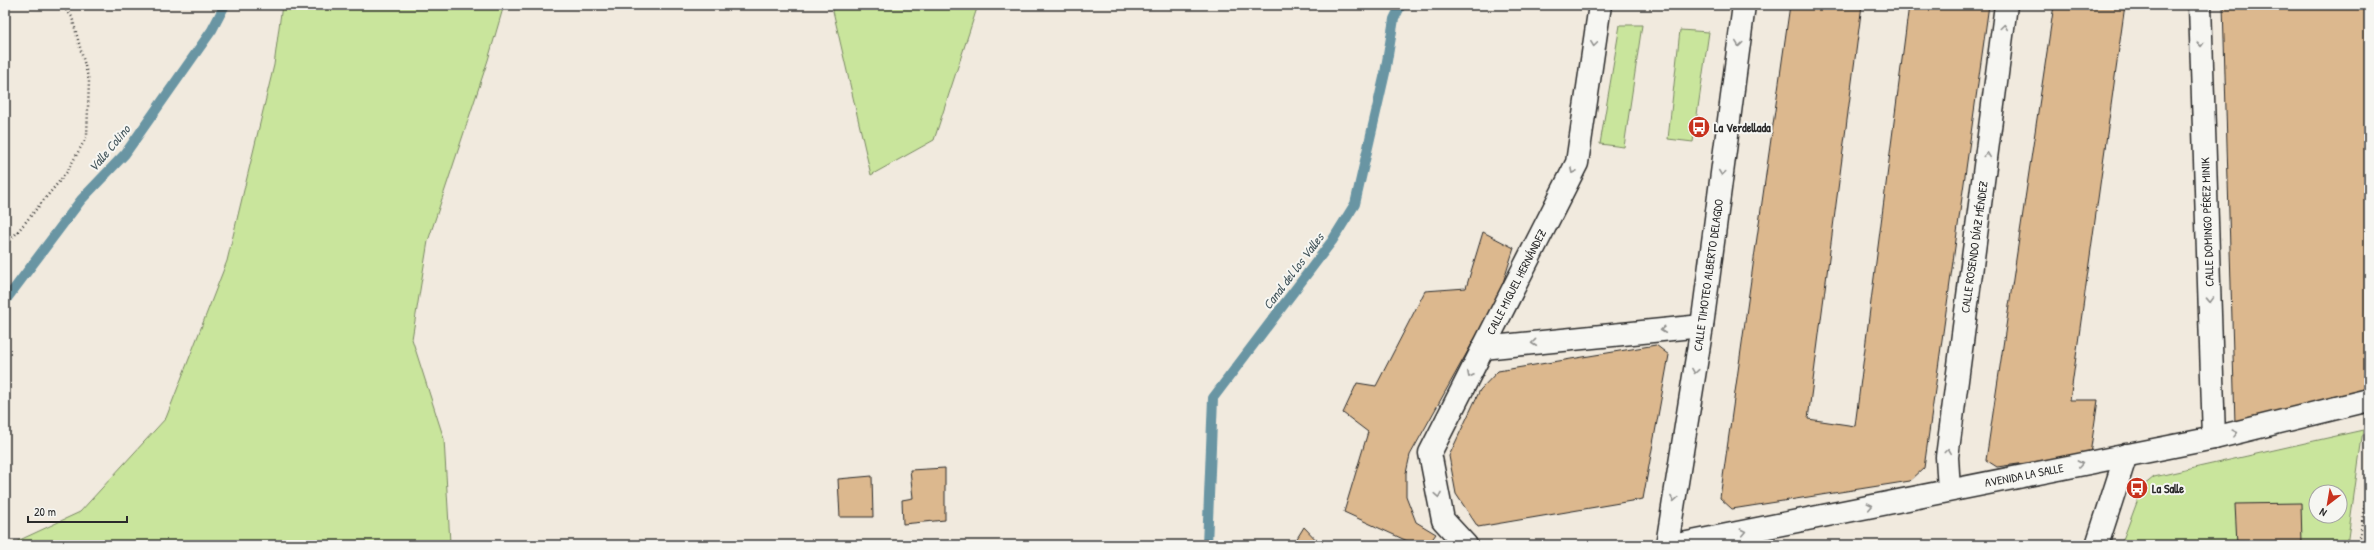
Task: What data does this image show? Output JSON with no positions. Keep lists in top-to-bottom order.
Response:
{
  "streets": {
    "street": [
      "CALLE DOMINGO PÉREZ MINIK",
      "CALLE ROSENDO DÍAZ MÉNDEZ",
      "CALLE TIMOTEO ALBERTO DELAGDO",
      "CALLE MIGUEL HERNÁNDEZ",
      "AVENIDA LA SALLE"
    ]
  },
  "crossings": [
    ["CALLE DOMINGO PÉREZ MINIK", "AVENIDA LA SALLE"],
    ["CALLE ROSENDO DÍAZ MÉNDEZ", "AVENIDA LA SALLE"]
  ],
  "one_way": [
    "CALLE DOMINGO PÉREZ MINIK",
    "CALLE ROSENDO DÍAZ MÉNDEZ",
    "CALLE TIMOTEO ALBERTO DELAGDO",
    "CALLE MIGUEL HERNÁNDEZ",
    "AVENIDA LA SALLE"
  ],
  "water": ["Valle Colino", "Canal del los Valles"],
  "places": {
    "bus stop": ["La Verdellada", "La Salle"]
  },
  "scale_bar": "20 m",
  "north": "bottom left"
}
